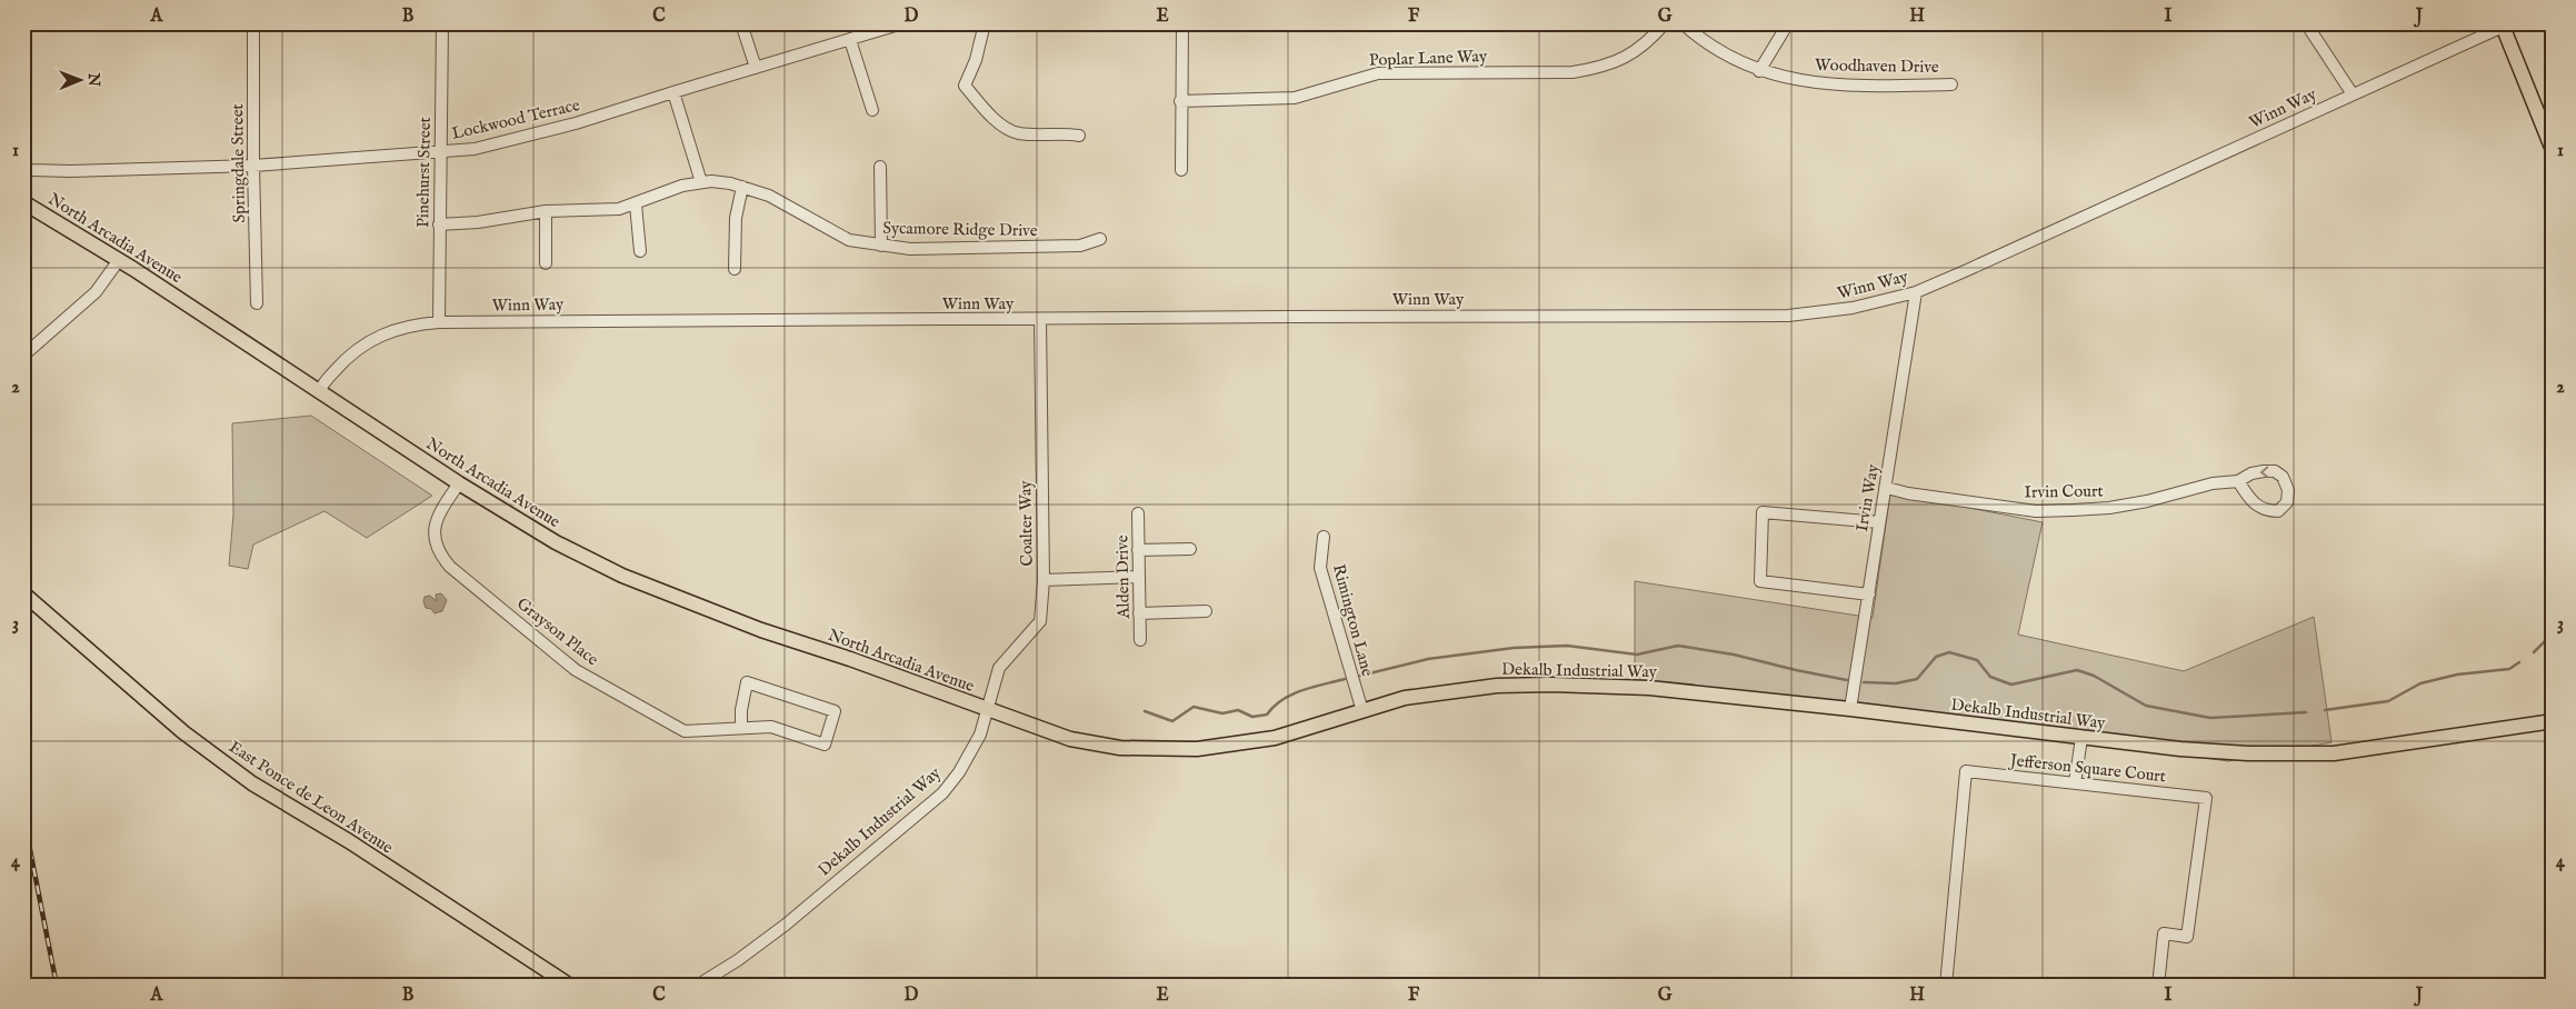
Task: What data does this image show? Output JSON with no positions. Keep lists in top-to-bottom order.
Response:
{
  "streets": {
    "main road": ["North Arcadia Avenue", "Dekalb Industrial Way", "East Ponce de Leon Avenue"],
    "street": [
      "Poplar Lane Way",
      "Woodhaven Drive",
      "Winn Way",
      "Lockwood Terrace",
      "Springdale Street",
      "Pinehurst Street",
      "Sycamore Ridge Drive",
      "Irvin Court",
      "Irvin Way",
      "Coalter Way",
      "Alden Drive",
      "Rimington Lane",
      "Grayson Place",
      "Jefferson Square Court"
    ]
  },
  "crossings": [
    ["Winn Way", "Pinehurst Street"],
    ["Winn Way", "North Arcadia Avenue"],
    ["Winn Way", "Irvin Way"],
    ["Winn Way", "Coalter Way"],
    ["Lockwood Terrace", "Springdale Street"],
    ["Lockwood Terrace", "Pinehurst Street"],
    ["Pinehurst Street", "Sycamore Ridge Drive"],
    ["North Arcadia Avenue", "Coalter Way"],
    ["North Arcadia Avenue", "Grayson Place"],
    ["North Arcadia Avenue", "Dekalb Industrial Way"],
    ["Irvin Court", "Irvin Way"],
    ["Irvin Way", "Dekalb Industrial Way"],
    ["Coalter Way", "Dekalb Industrial Way"],
    ["Rimington Lane", "Dekalb Industrial Way"]
  ],
  "north": "right",
  "grid": {
    "columns": [
      "A",
      "B",
      "C",
      "D",
      "E",
      "F",
      "G",
      "H",
      "I",
      "J"
    ],
    "rows": [
      "1",
      "2",
      "3",
      "4"
    ]
  }
}
